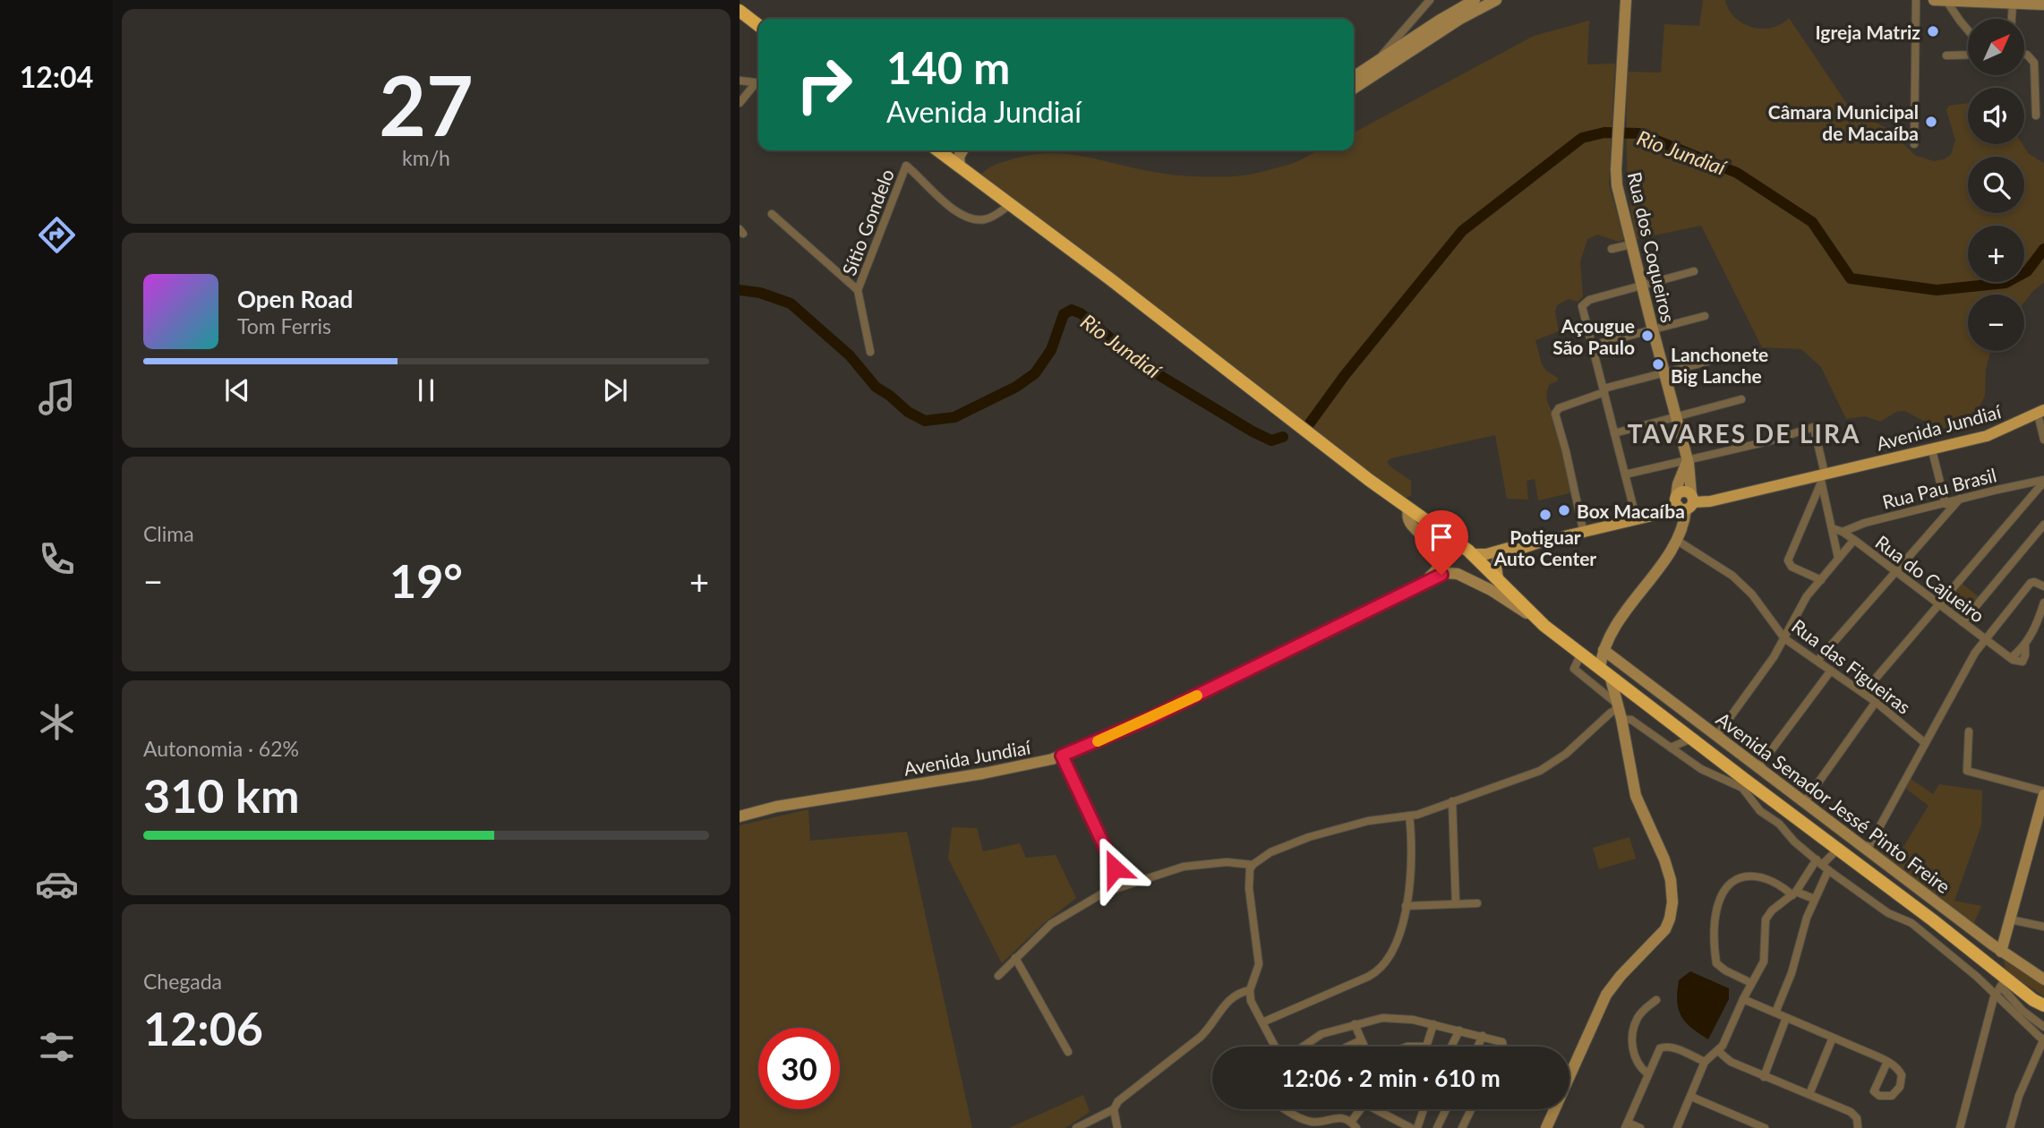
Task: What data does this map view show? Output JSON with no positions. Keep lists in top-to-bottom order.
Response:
{
  "streets": {
    "main road": ["Avenida Jundiaí"],
    "street": [
      "Sítio Gondelo",
      "Rua dos Coqueiros",
      "Rua Pau Brasil",
      "Rua do Cajueiro",
      "Rua das Figueiras",
      "Avenida Senador Jessé Pinto Freire"
    ]
  },
  "crossings": [
    ["Rua dos Coqueiros", "Avenida Jundiaí"],
    ["Rua Pau Brasil", "Rua do Cajueiro"]
  ],
  "districts": ["TAVARES DE LIRA"],
  "water": ["Rio Jundiaí"],
  "places": [
    "Igreja Matriz",
    "Câmara Municipal de Macaíba",
    "Açougue São Paulo",
    "Lanchonete Big Lanche",
    "Box Macaíba",
    "Potiguar Auto Center"
  ],
  "north": "top right",
  "page": {
    "tabs": "12:04",
    "tile": [
      ["27", "km/h"],
      "Clima",
      ["Autonomia · 62%", "310 km"],
      ["Chegada", "12:06"]
    ],
    "map_buttons": ["+", "−"],
    "turn": ["140 m", "Avenida Jundiaí"],
    "song": ["Open Road", "Tom Ferris"],
    "heat": ["−", "19°", "+"],
    "limit": "30",
    "trip": "12:06 · 2 min · 610 m"
  }
}
